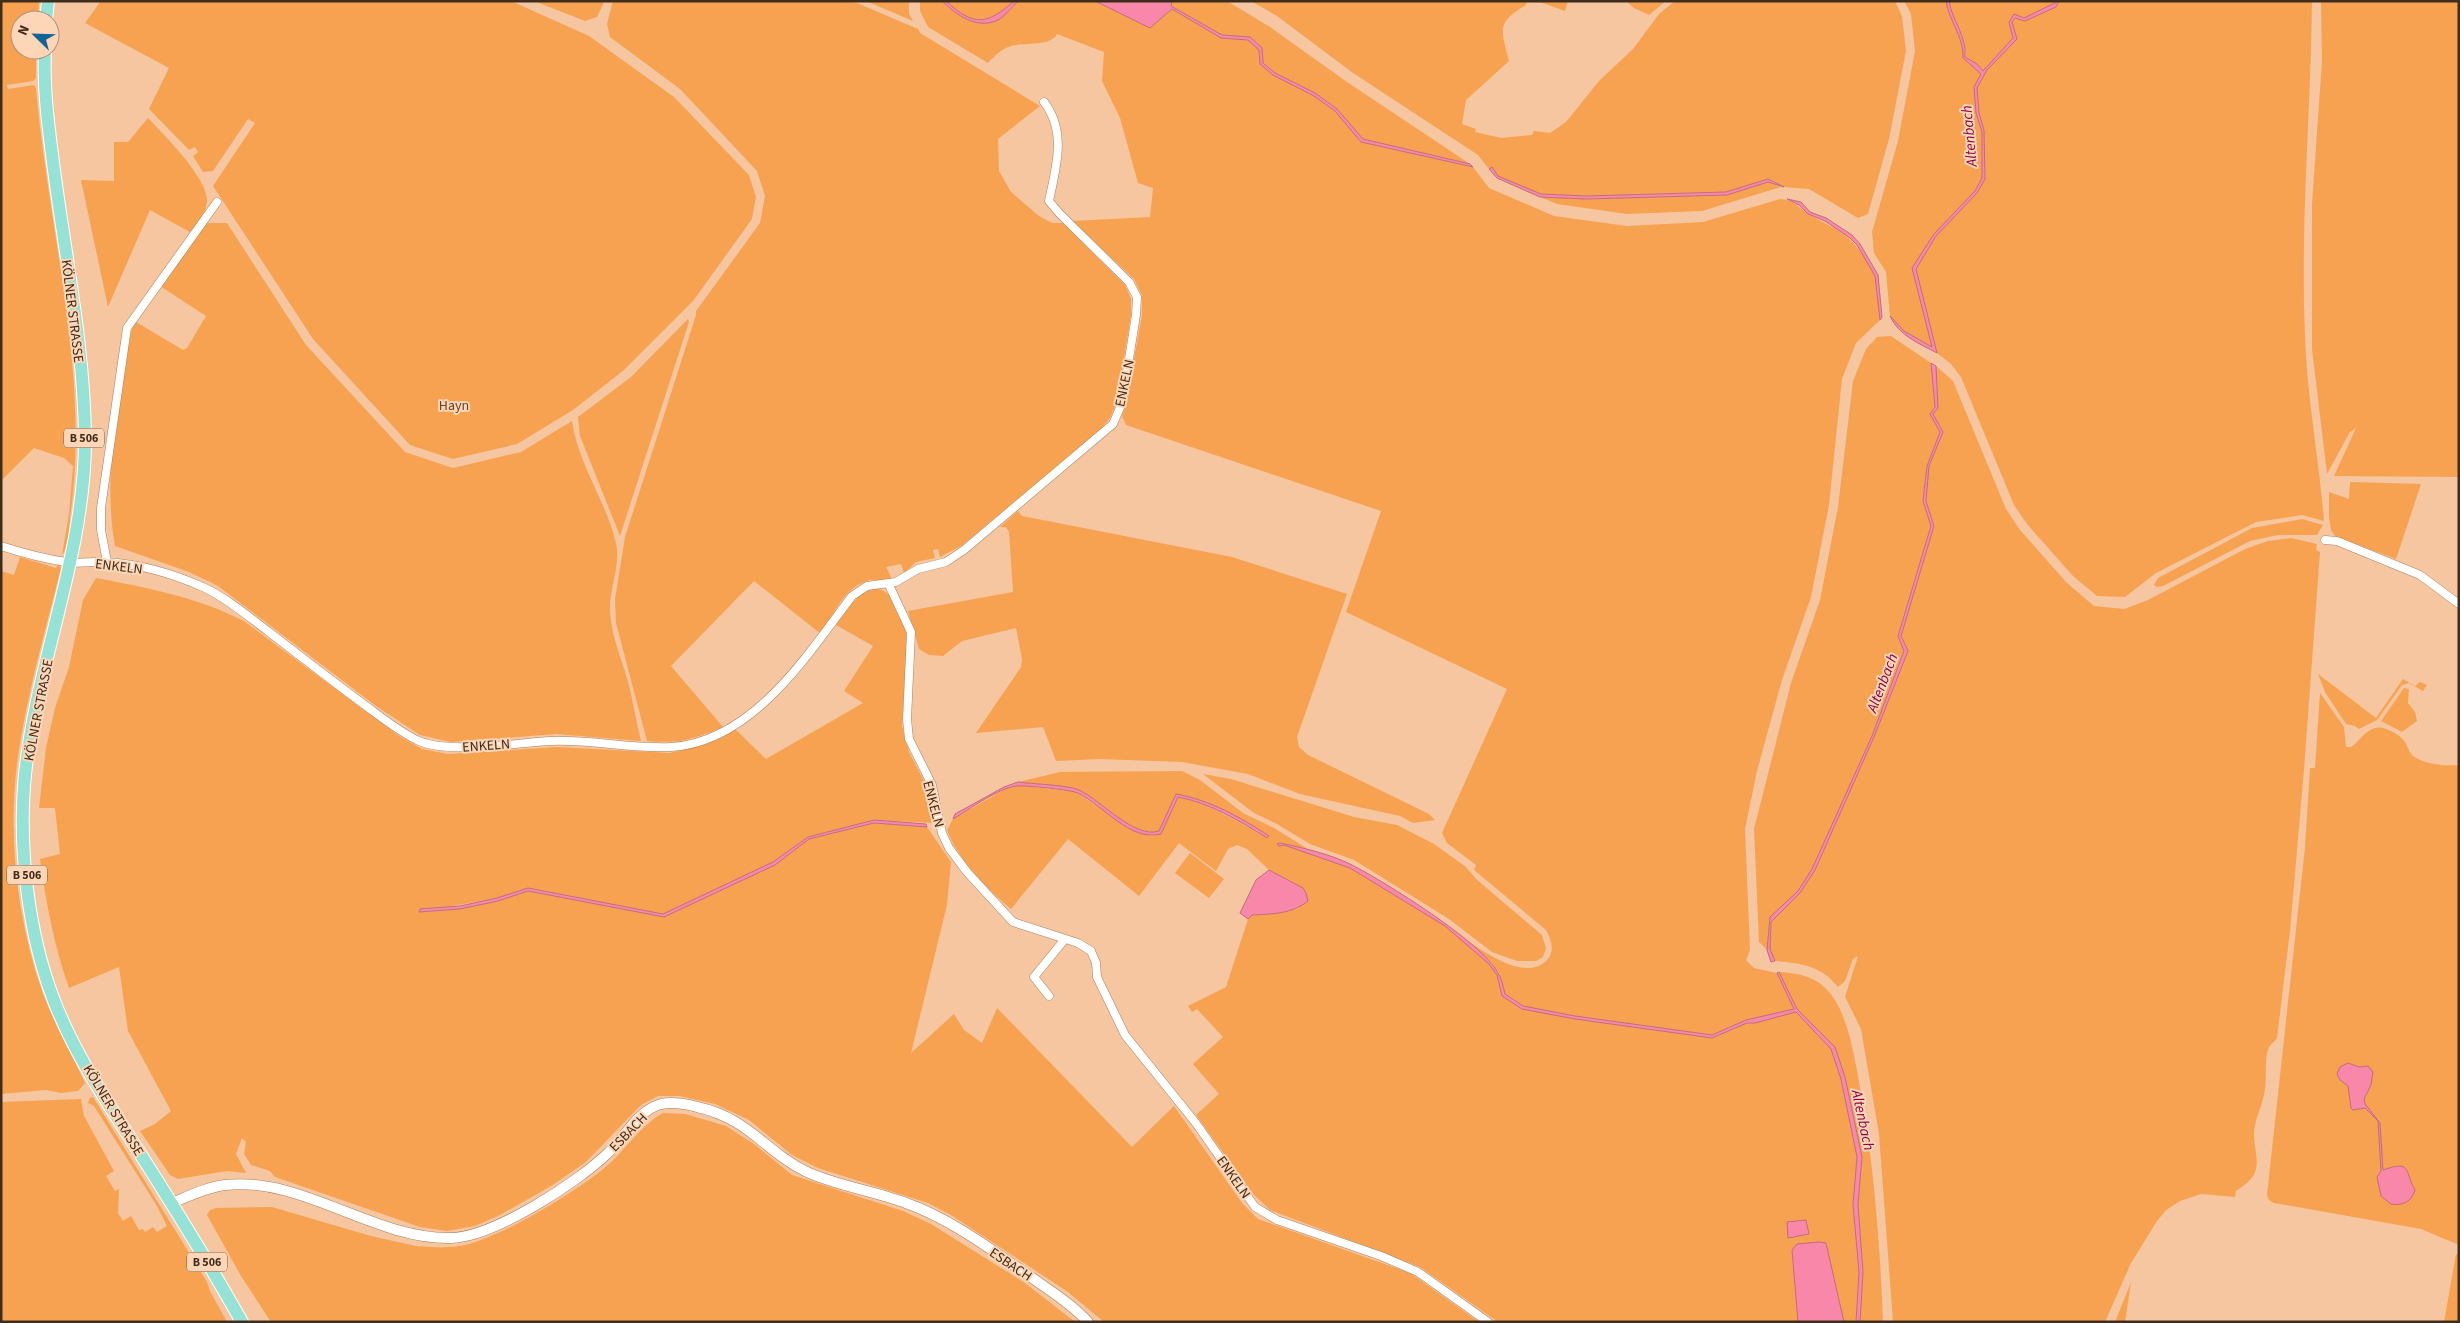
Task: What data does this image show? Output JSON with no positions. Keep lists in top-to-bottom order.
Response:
{
  "streets": {
    "main road": ["KÖLNER STRASSE", "B 506"],
    "street": ["ENKELN", "ESBACH"]
  },
  "crossings": [
    ["KÖLNER STRASSE", "ENKELN"],
    ["KÖLNER STRASSE", "ESBACH"]
  ],
  "water": ["Altenbach"],
  "parks": ["Hayn"],
  "north": "top left"
}
